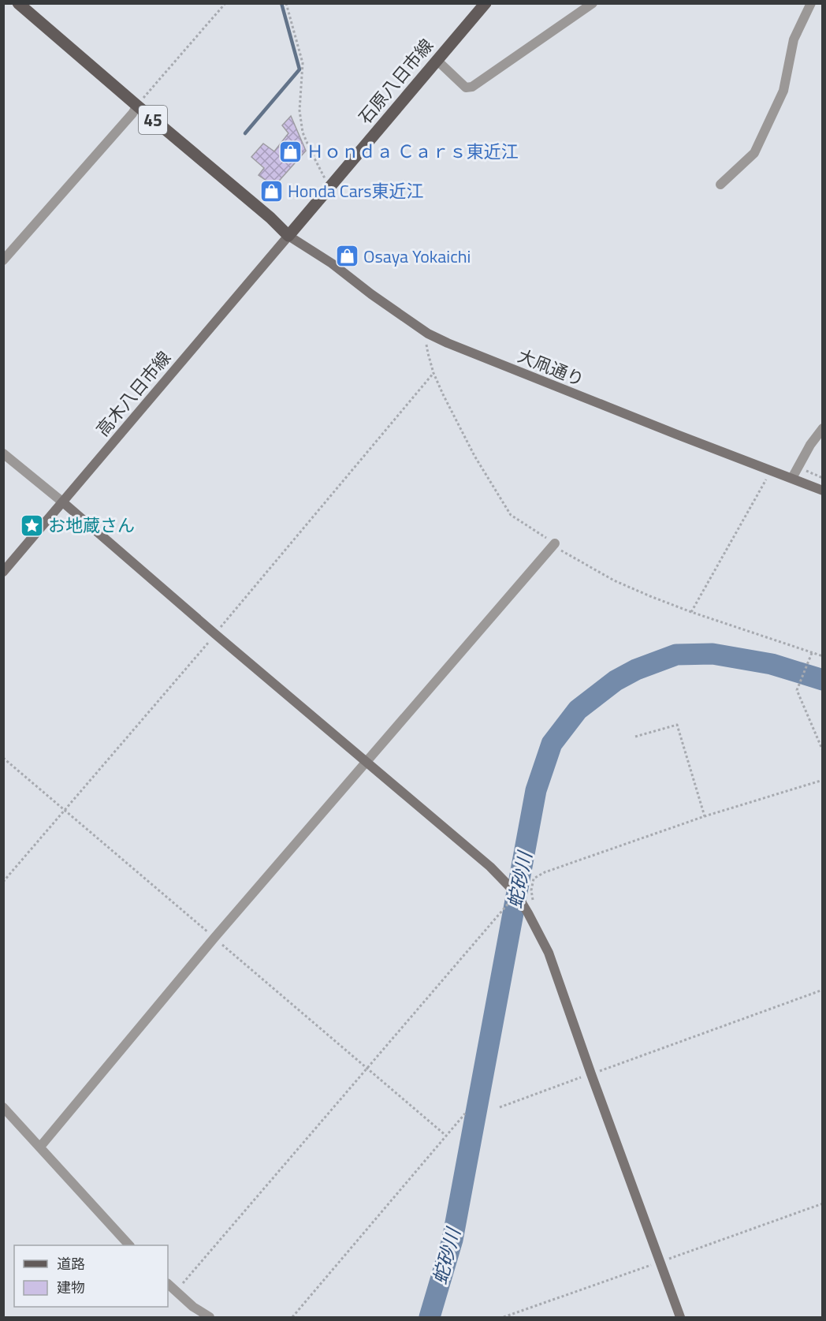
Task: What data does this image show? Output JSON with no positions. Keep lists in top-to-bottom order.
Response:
{
  "streets": {
    "main road": ["石原八日市線", "45"],
    "street": ["大凧通り", "高木八日市線"]
  },
  "crossings": [
    ["石原八日市線", "45"],
    ["石原八日市線", "大凧通り"],
    ["石原八日市線", "高木八日市線"],
    ["45", "大凧通り"],
    ["45", "高木八日市線"],
    ["大凧通り", "高木八日市線"]
  ],
  "water": ["蛇砂川"],
  "places": {
    "shop": ["Ｈｏｎｄａ Ｃａｒｓ東近江", "Honda Cars東近江", "Osaya Yokaichi"],
    "place": ["お地蔵さん"]
  },
  "legend": ["道路", "建物"]
}
